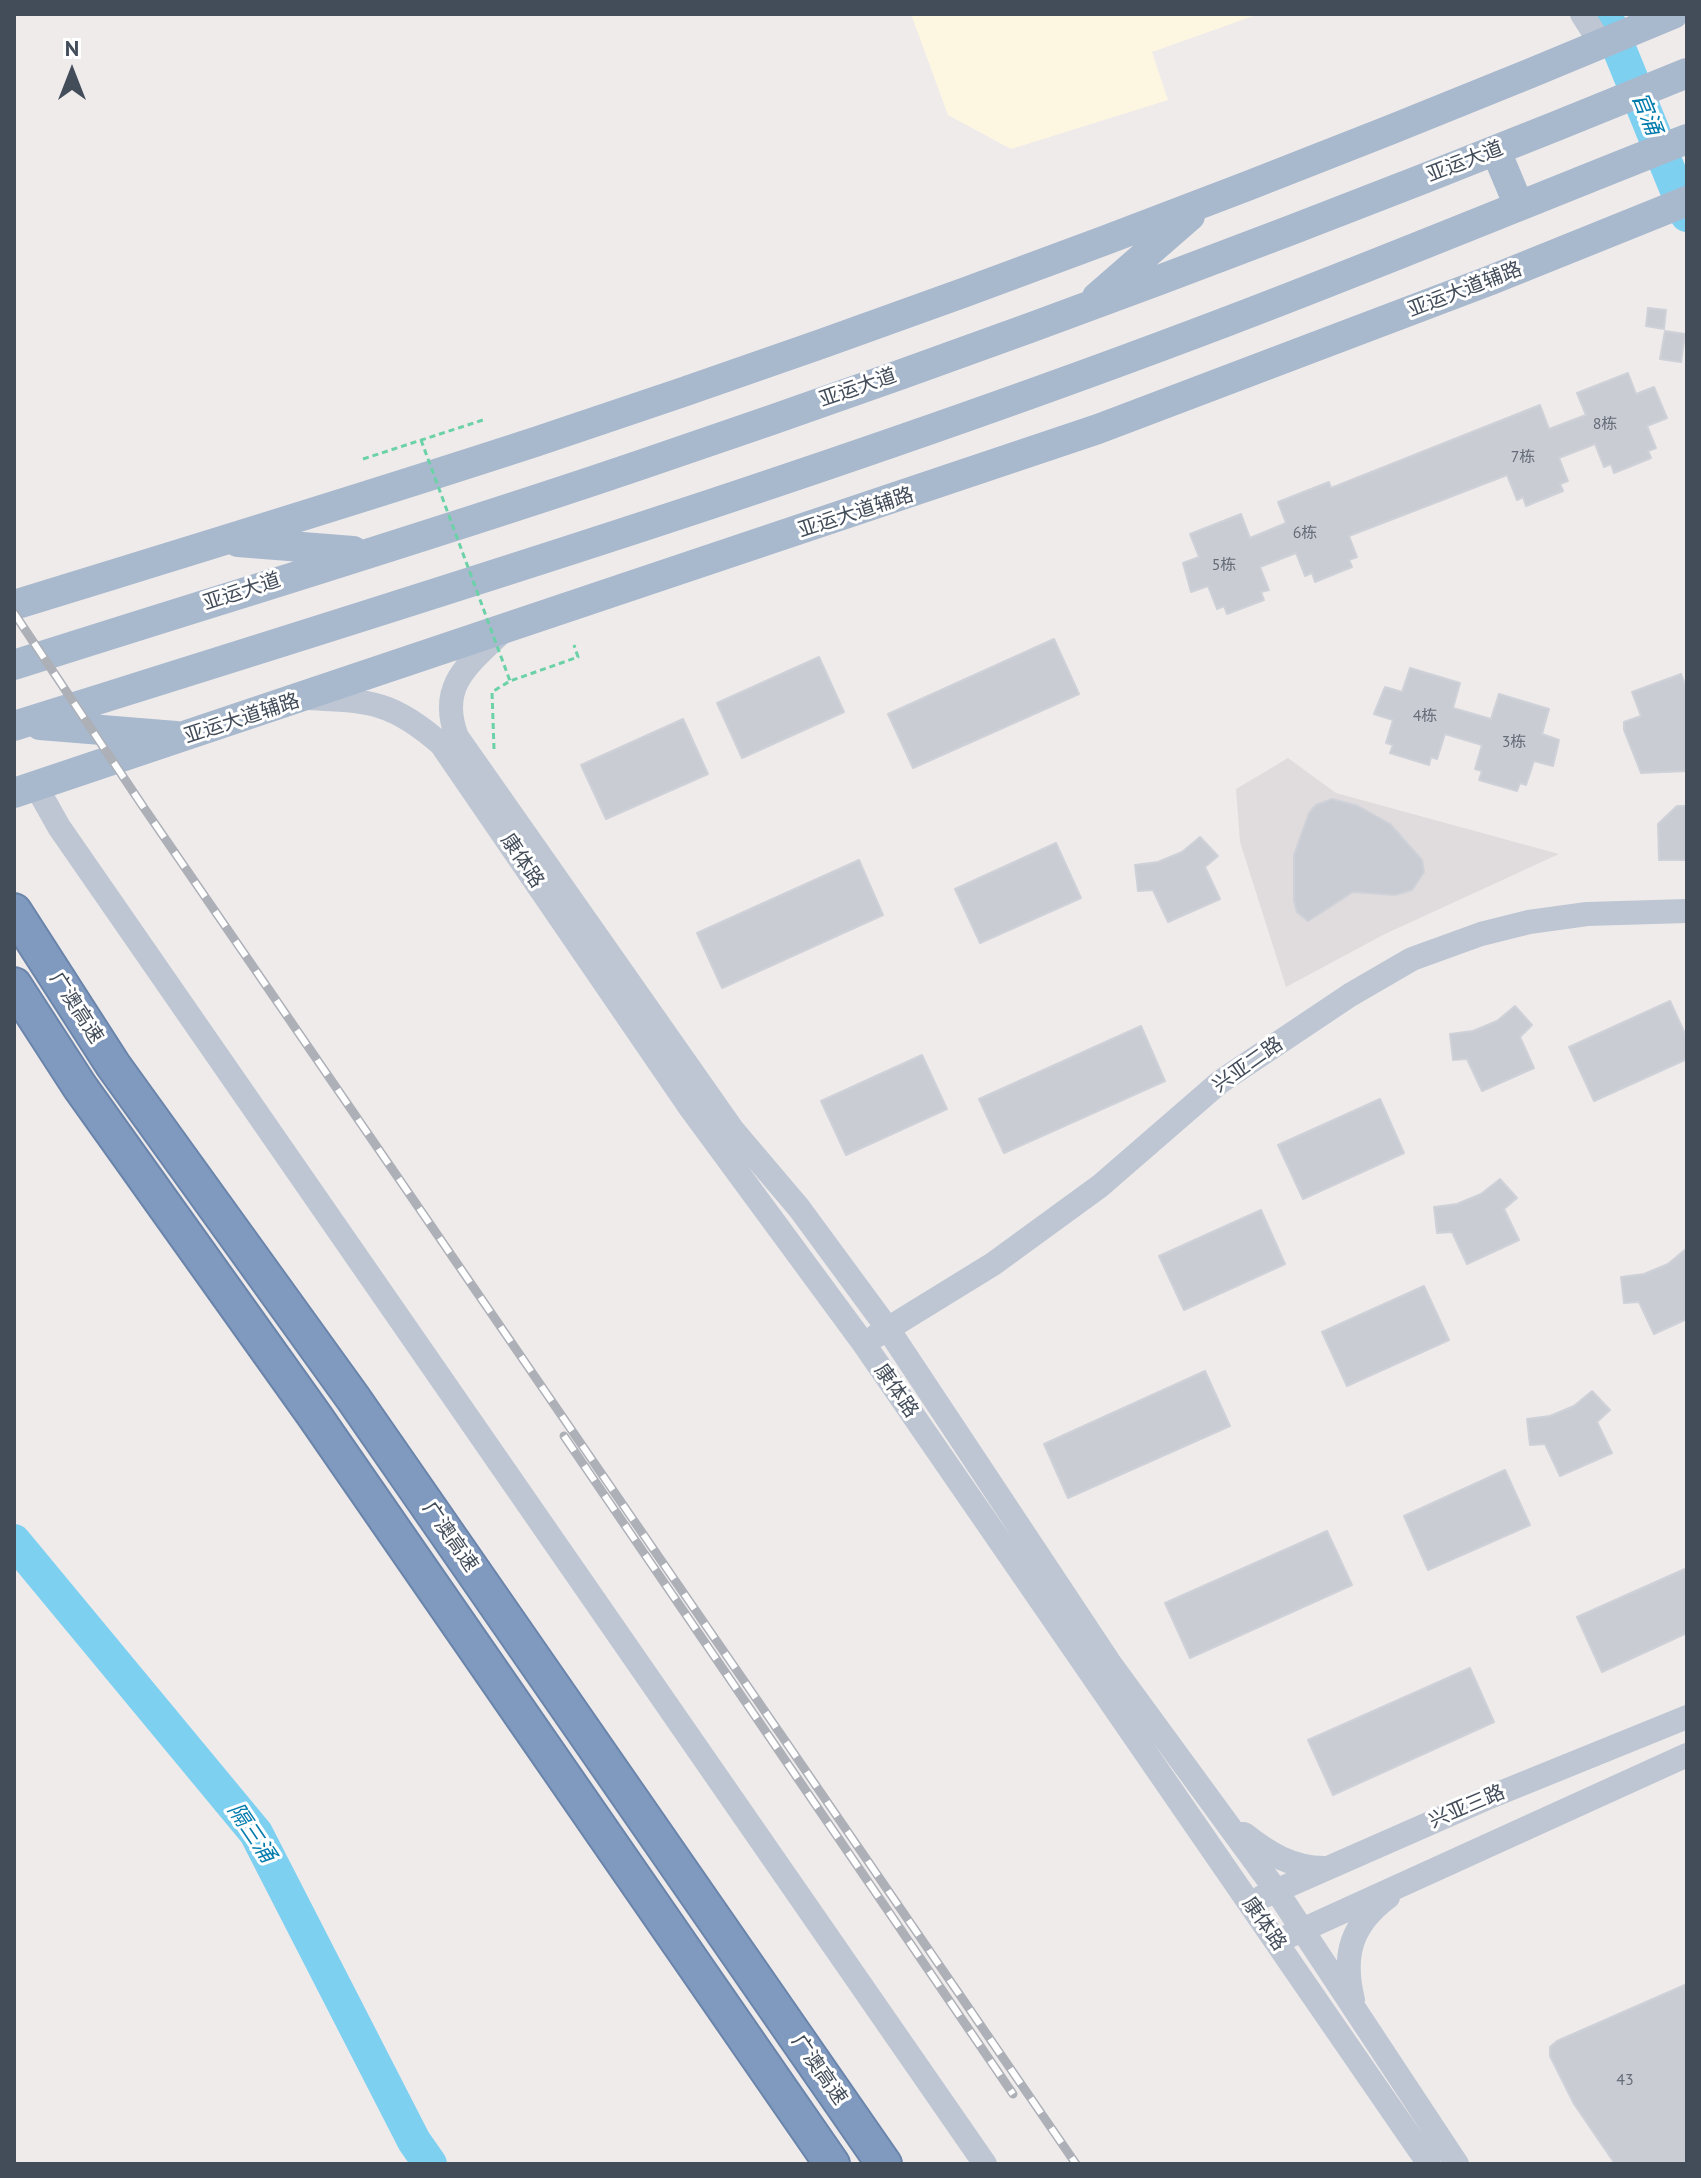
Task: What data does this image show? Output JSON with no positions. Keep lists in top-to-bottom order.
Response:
{
  "streets": {
    "highway": ["广澳高速"],
    "main road": ["亚运大道", "亚运大道辅路"],
    "street": ["康体路", "兴亚二路", "兴亚三路"]
  },
  "crossings": [
    ["亚运大道辅路", "康体路"],
    ["康体路", "兴亚二路"],
    ["康体路", "兴亚三路"]
  ],
  "water": ["官涌", "隔三涌"],
  "house_numbers": [
    "8栋",
    "7栋",
    "6栋",
    "5栋",
    "4栋",
    "3栋",
    "43"
  ],
  "north": "top"
}
